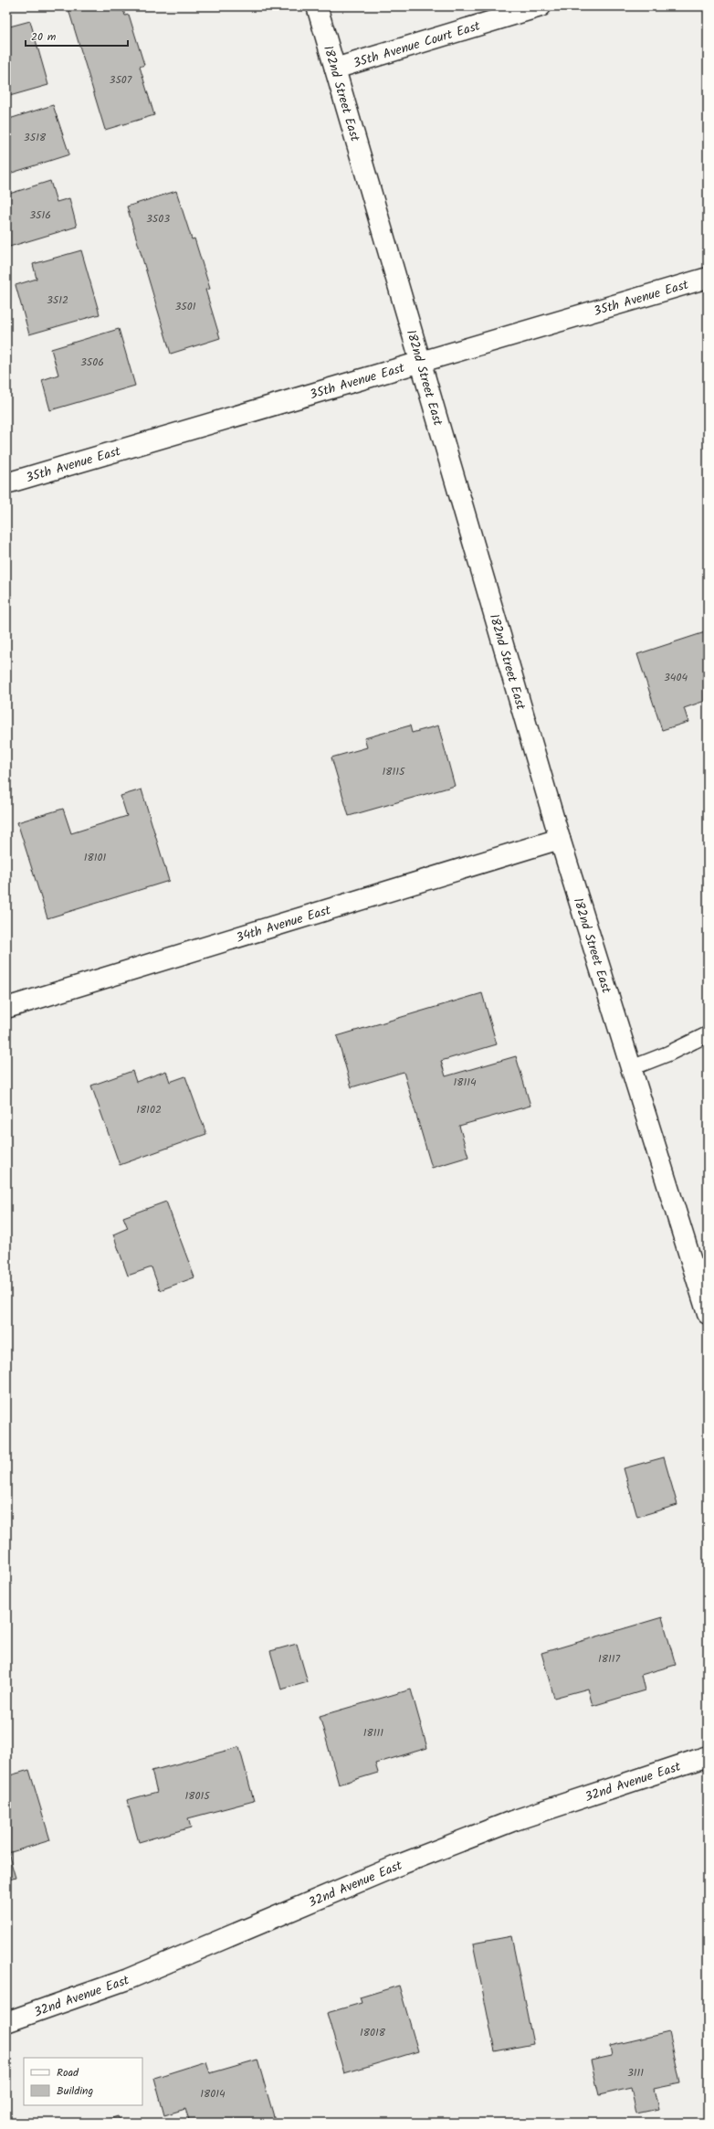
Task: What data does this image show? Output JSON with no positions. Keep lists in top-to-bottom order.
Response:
{
  "streets": {
    "street": [
      "35th Avenue Court East",
      "182nd Street East",
      "35th Avenue East",
      "34th Avenue East",
      "32nd Avenue East"
    ]
  },
  "crossings": [
    ["35th Avenue Court East", "182nd Street East"],
    ["182nd Street East", "35th Avenue East"],
    ["182nd Street East", "34th Avenue East"]
  ],
  "house_numbers": [
    "3507",
    "3518",
    "3516",
    "3503",
    "3512",
    "3501",
    "3506",
    "3404",
    "18115",
    "18101",
    "18114",
    "18102",
    "18117",
    "18111",
    "18015",
    "18018",
    "3111",
    "18014"
  ],
  "legend": ["Road", "Building"],
  "scale_bar": "20 m"
}
